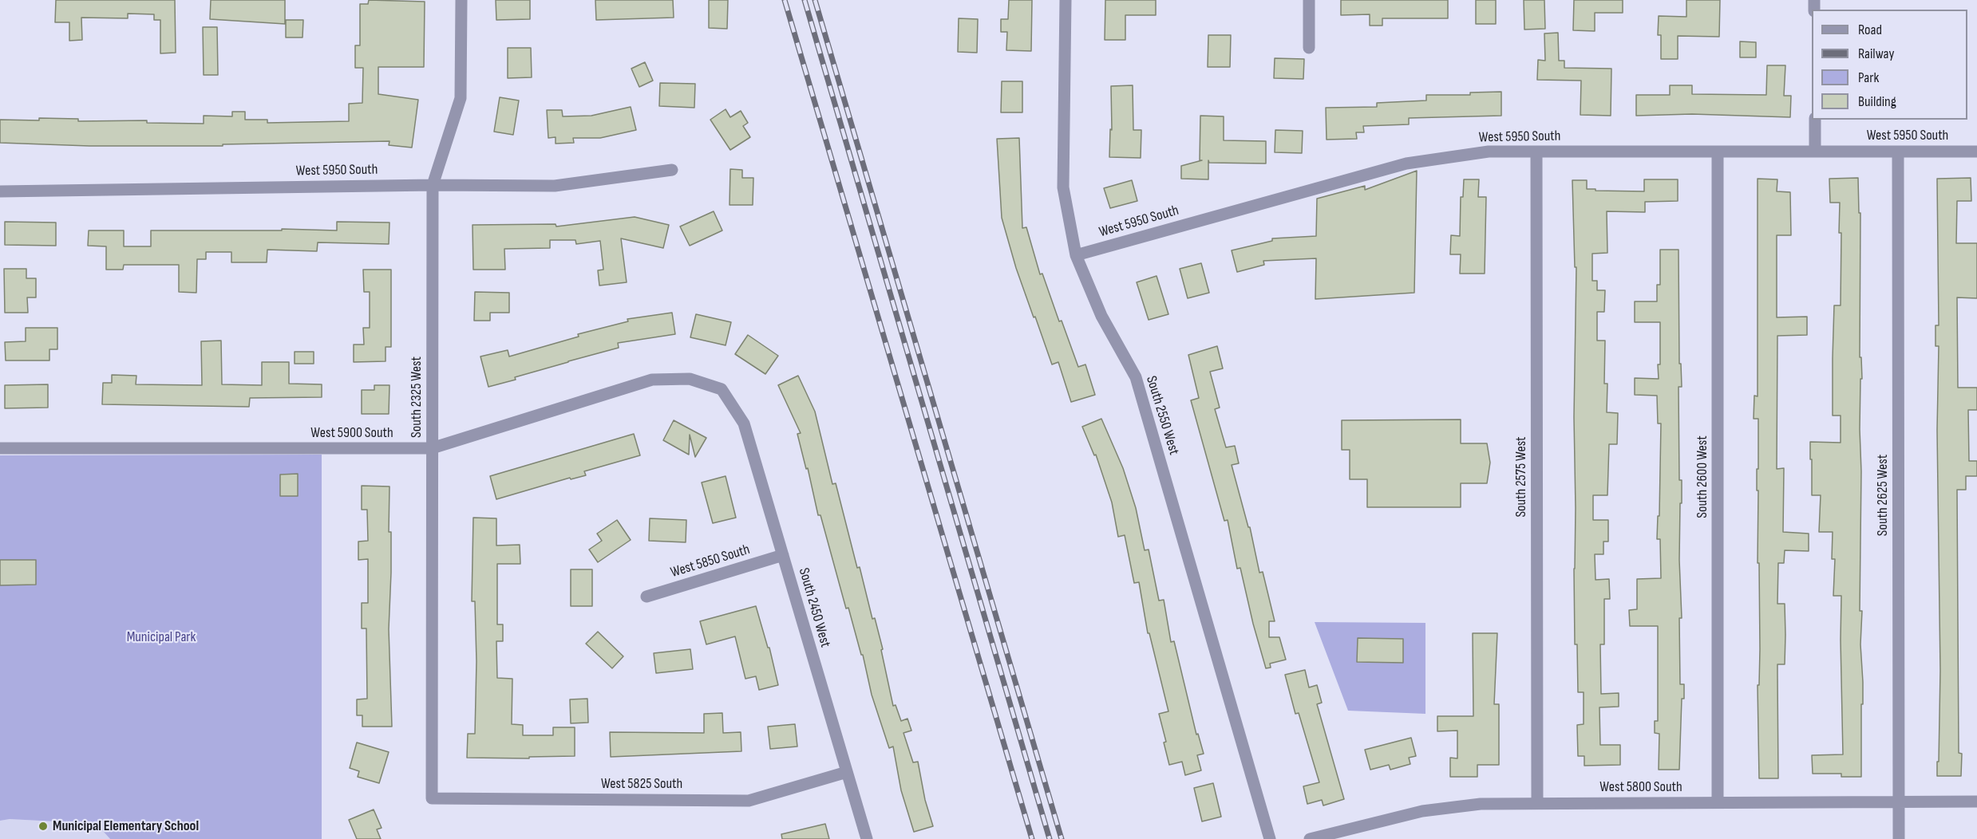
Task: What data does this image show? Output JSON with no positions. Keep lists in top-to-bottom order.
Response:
{
  "streets": {
    "street": [
      "West 5950 South",
      "South 2325 West",
      "South 2550 West",
      "West 5900 South",
      "South 2575 West",
      "South 2600 West",
      "South 2625 West",
      "West 5850 South",
      "South 2450 West",
      "West 5825 South",
      "West 5800 South"
    ]
  },
  "crossings": [
    ["West 5950 South", "South 2325 West"],
    ["West 5950 South", "South 2550 West"],
    ["West 5950 South", "South 2575 West"],
    ["West 5950 South", "South 2600 West"],
    ["West 5950 South", "South 2625 West"],
    ["South 2325 West", "West 5900 South"],
    ["South 2325 West", "West 5825 South"],
    ["West 5900 South", "South 2450 West"],
    ["South 2575 West", "West 5800 South"],
    ["South 2600 West", "West 5800 South"],
    ["South 2625 West", "West 5800 South"],
    ["West 5850 South", "South 2450 West"],
    ["South 2450 West", "West 5825 South"]
  ],
  "parks": ["Municipal Park"],
  "places": ["Municipal Elementary School"],
  "legend": [
    "Road",
    "Railway",
    "Park",
    "Building"
  ]
}
